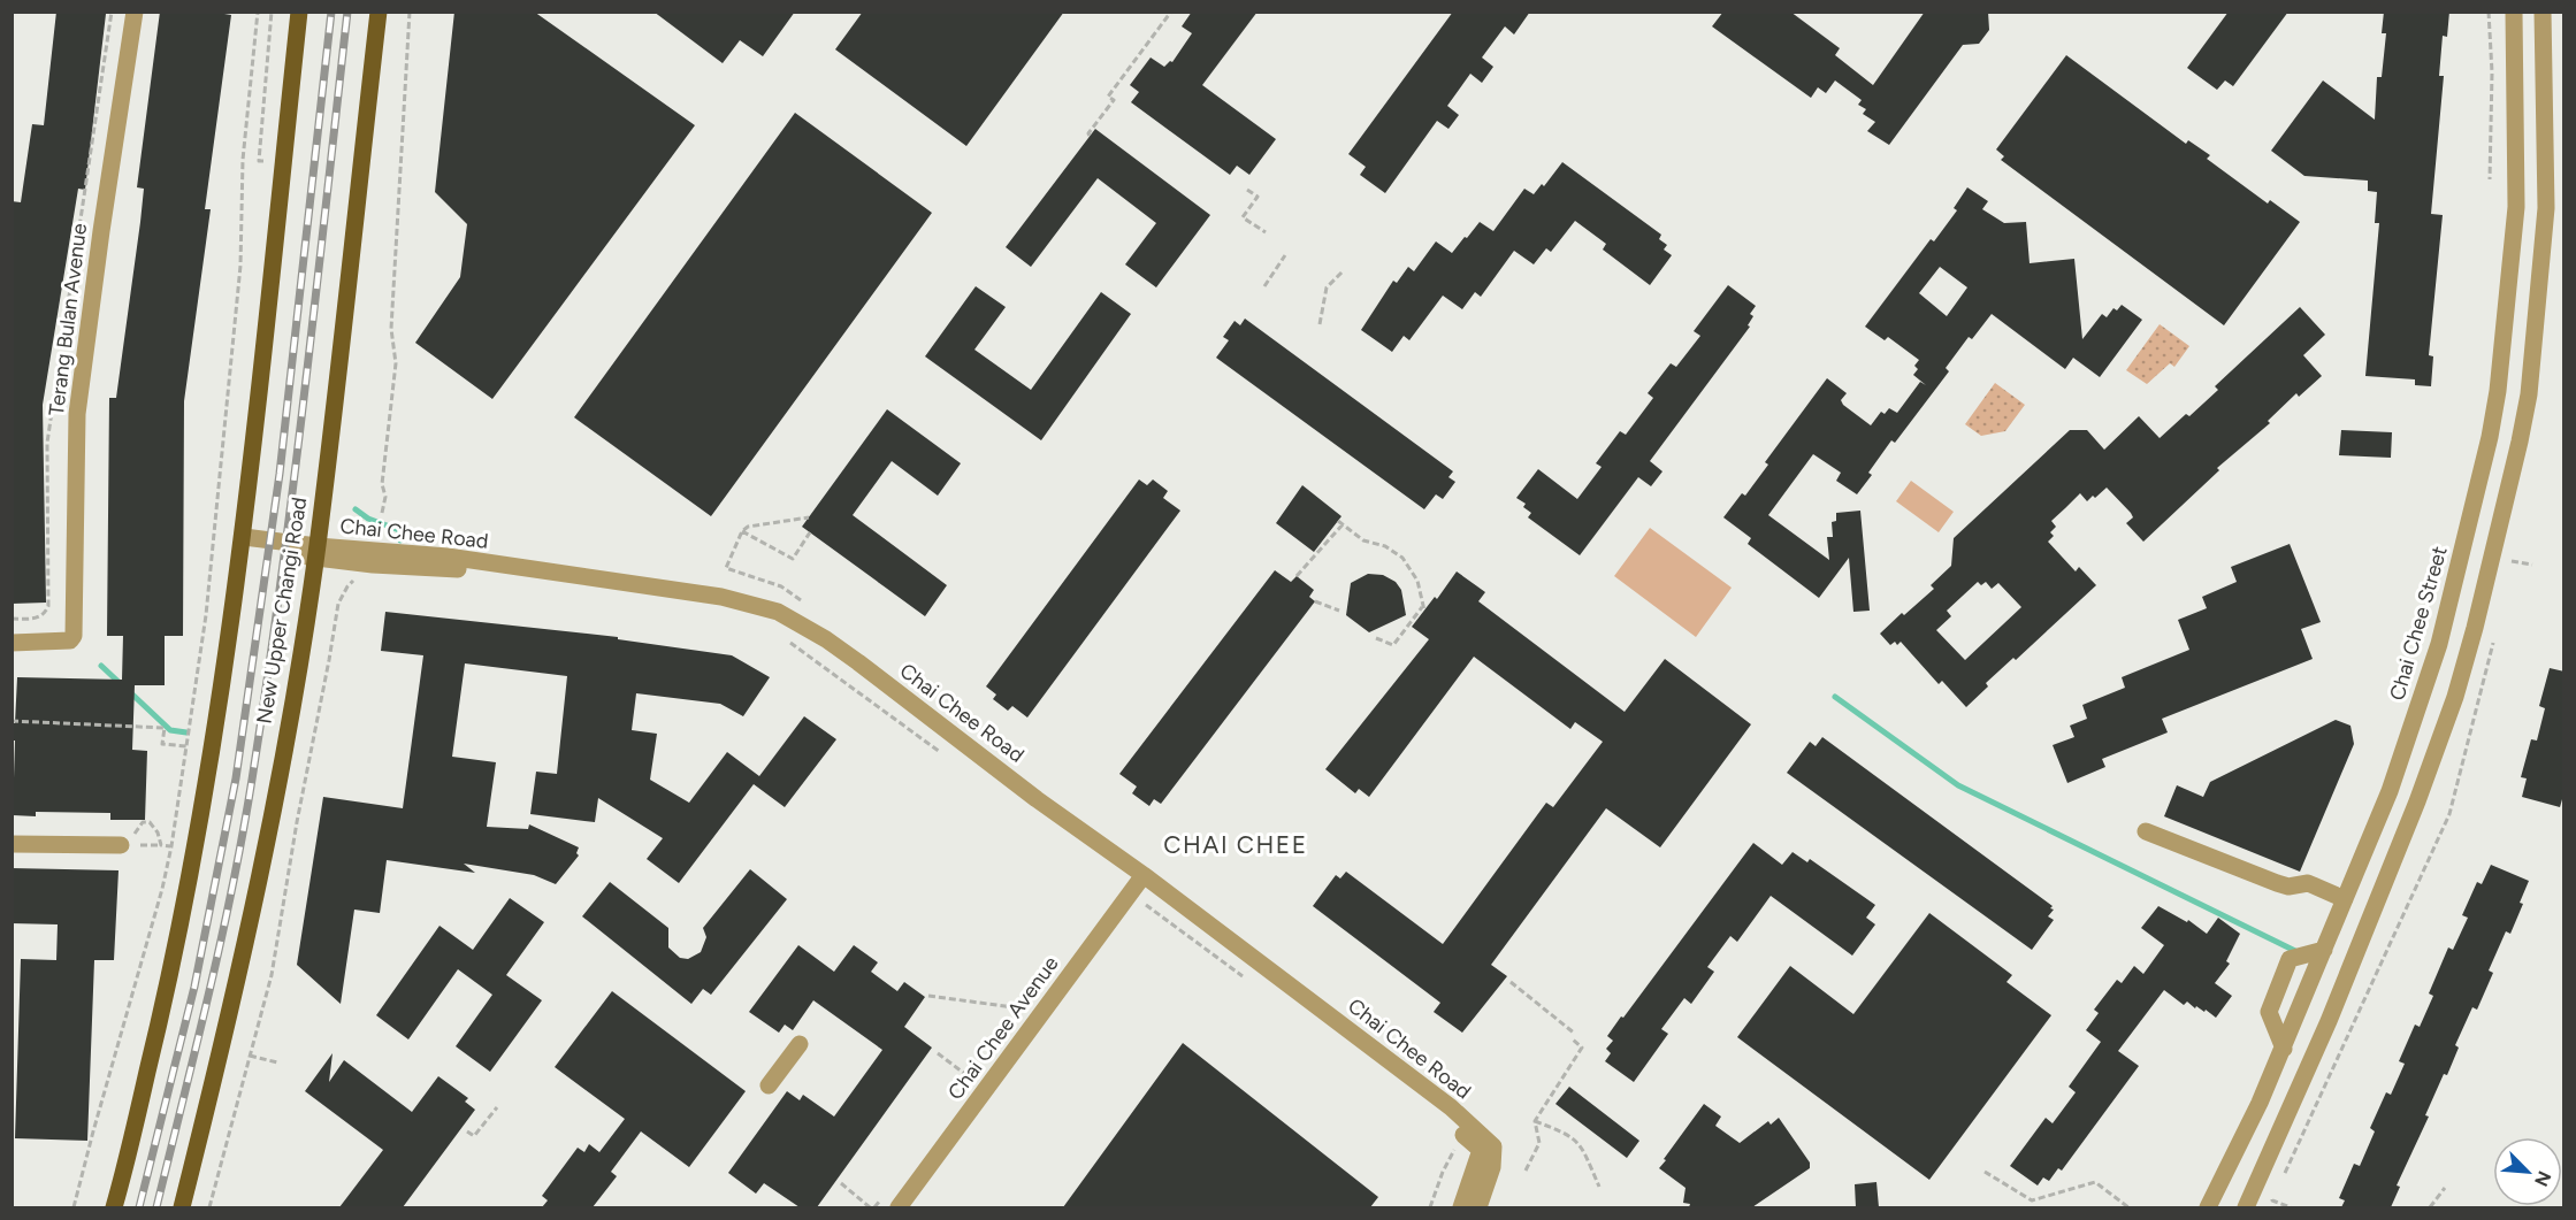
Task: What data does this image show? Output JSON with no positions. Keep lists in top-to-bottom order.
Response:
{
  "streets": {
    "main road": ["New Upper Changi Road"],
    "street": [
      "Terang Bulan Avenue",
      "Chai Chee Road",
      "Chai Chee Street",
      "Chai Chee Avenue"
    ]
  },
  "crossings": [
    ["Chai Chee Road", "New Upper Changi Road"],
    ["Chai Chee Road", "Chai Chee Avenue"]
  ],
  "districts": ["CHAI CHEE"],
  "north": "bottom right"
}
